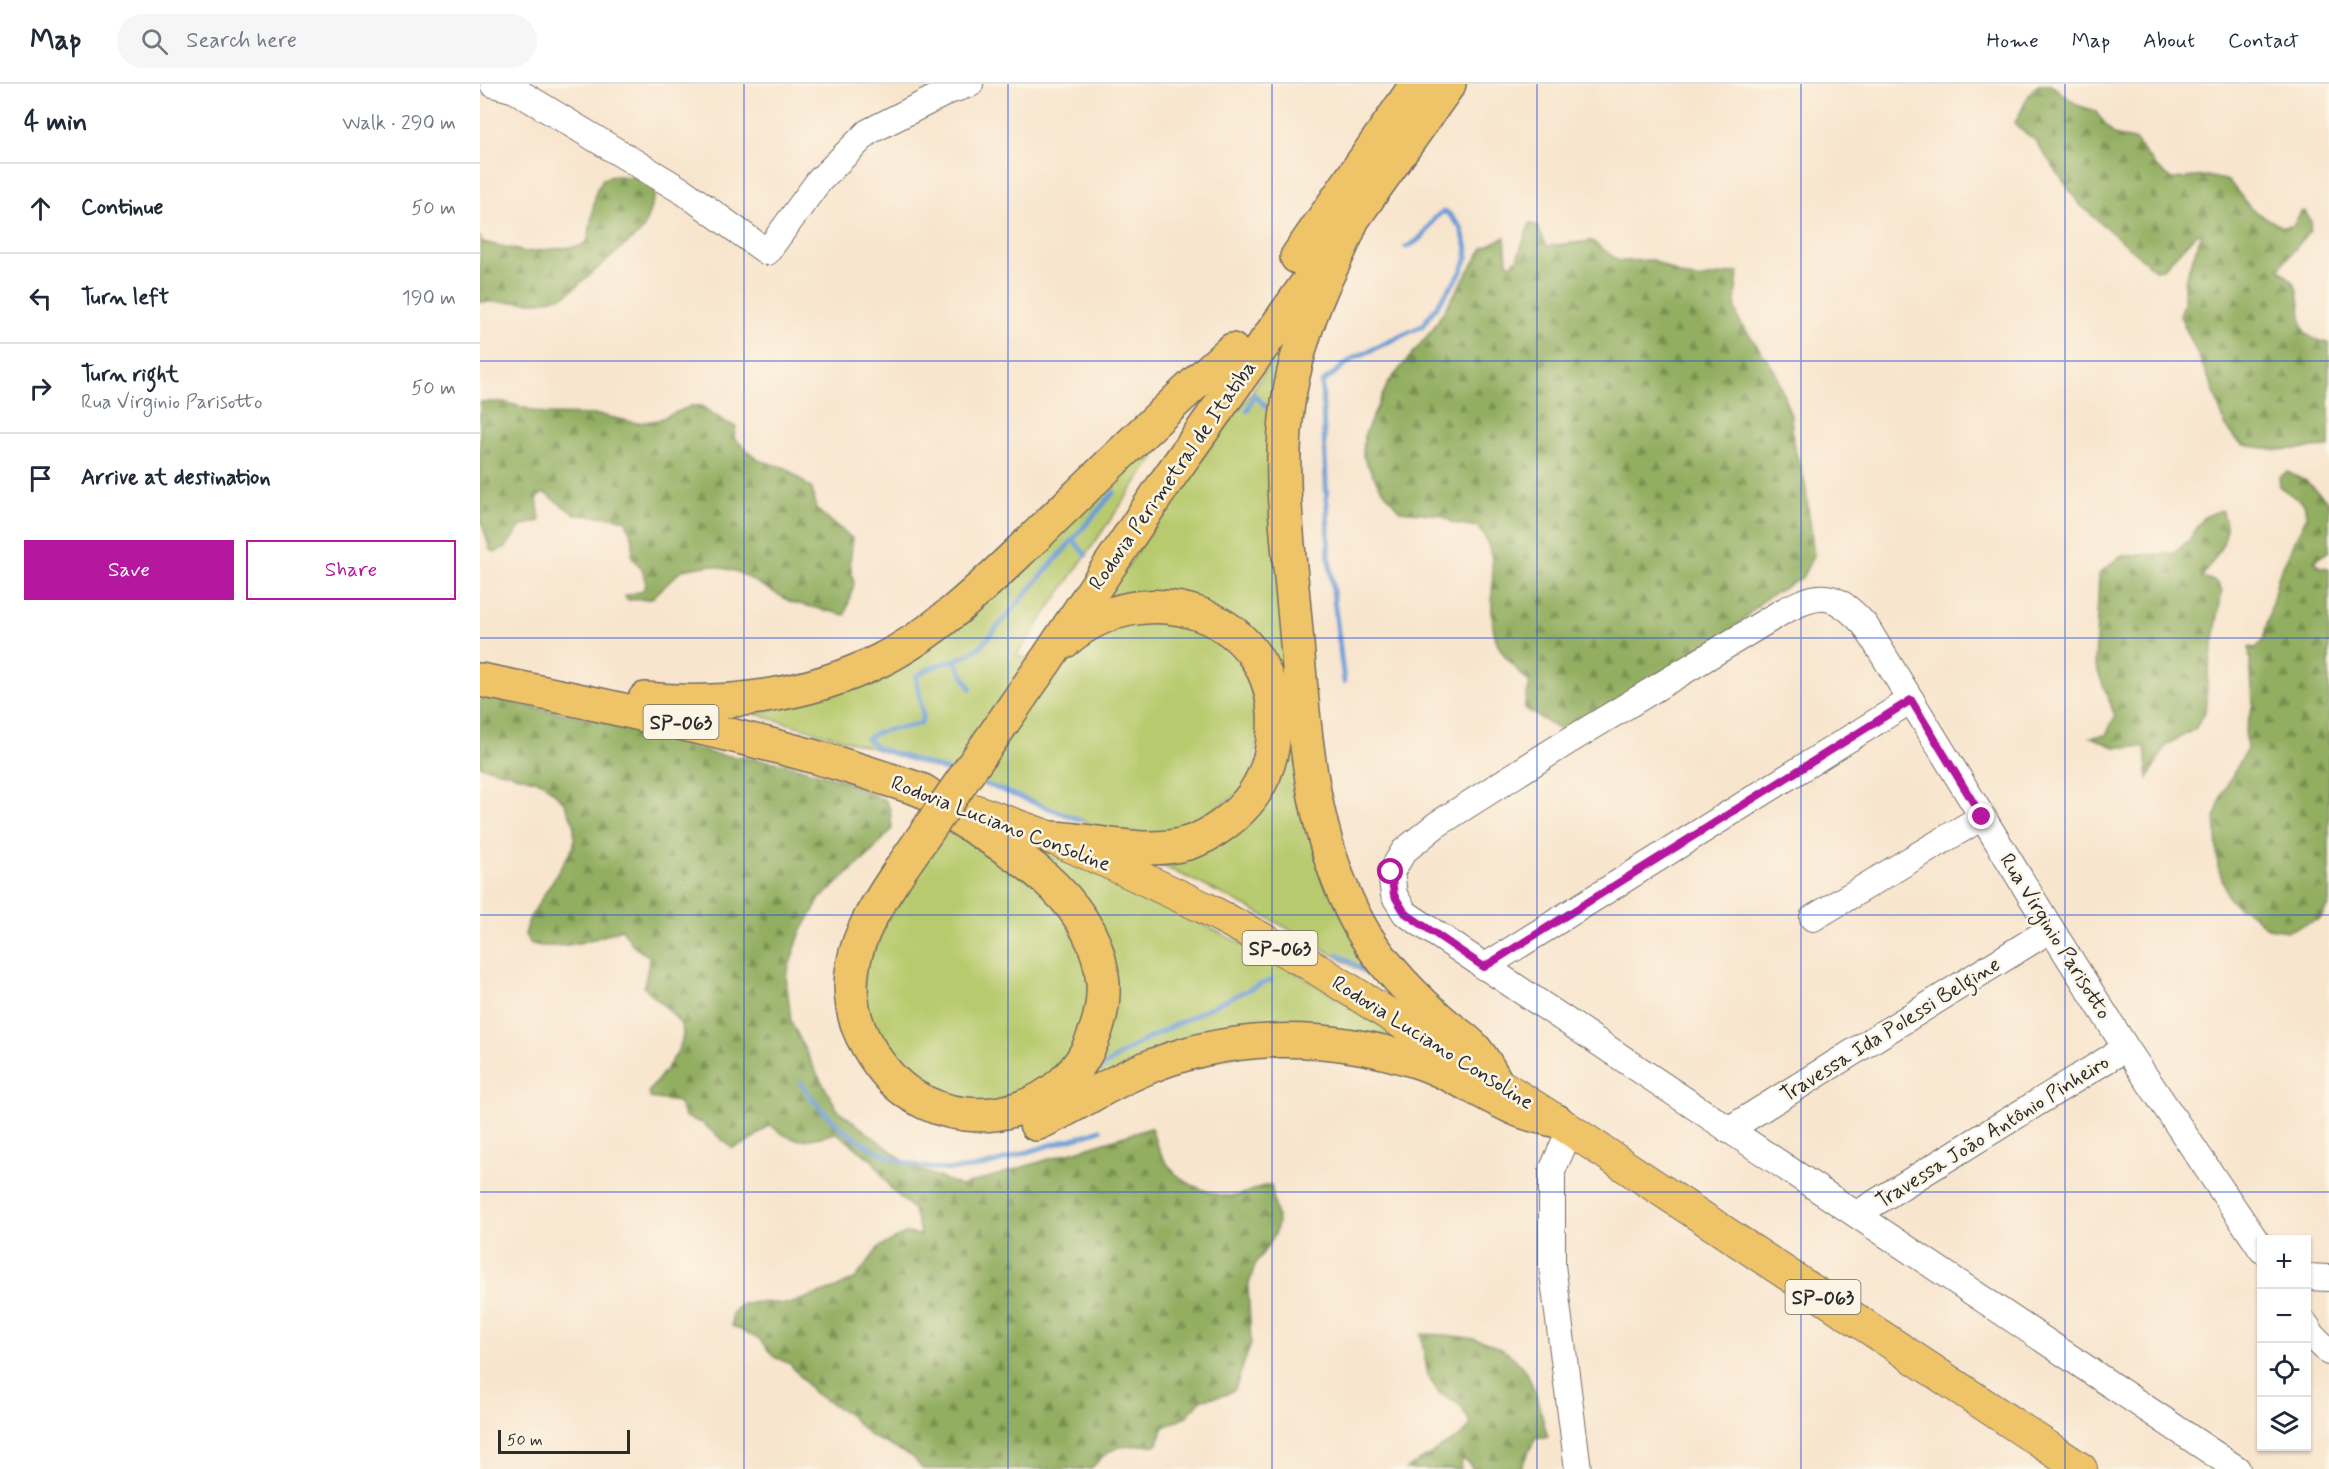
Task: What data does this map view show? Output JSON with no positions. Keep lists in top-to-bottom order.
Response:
{
  "streets": {
    "highway": ["Rodovia Perimetral de Itatiba", "SP-063", "Rodovia Luciano Consoline"],
    "street": ["Rua Virginio Parisotto", "Travessa Ida Polessi Belgine", "Travessa João Antônio Pinheiro"]
  },
  "crossings": [
    ["Rua Virginio Parisotto", "Travessa Ida Polessi Belgine"],
    ["Rua Virginio Parisotto", "Travessa João Antônio Pinheiro"]
  ],
  "scale_bar": "50 m",
  "page": {
    "header": "Map",
    "search": "Search here",
    "nav": [
      "Home",
      "Map",
      "About",
      "Contact"
    ],
    "heading": ["4 min", "Walk · 290 m"],
    "list": [
      ["Continue", "50 m"],
      ["Turn left", "190 m"],
      ["Turn right", "Rua Virginio Parisotto", "50 m"],
      "Arrive at destination"
    ],
    "buttons": ["Save", "Share"],
    "map_buttons": ["+", "−"],
    "scale": "50 m"
  }
}
